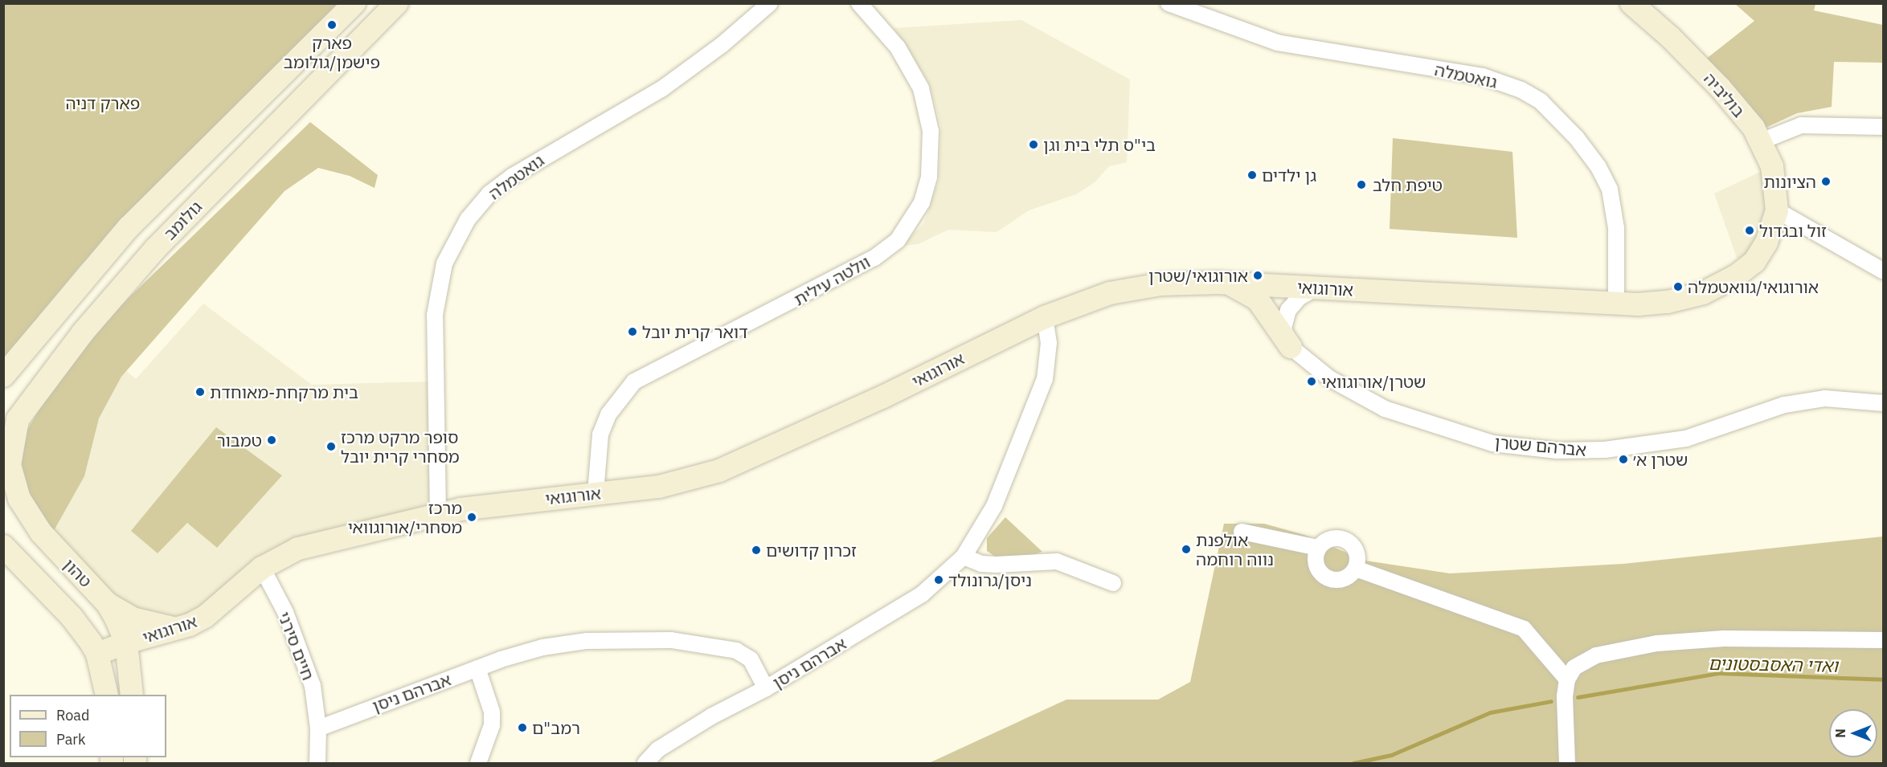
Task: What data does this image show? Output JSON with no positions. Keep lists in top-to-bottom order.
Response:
{
  "streets": {
    "street": [
      "גואטמלה",
      "בוליביה",
      "גולומב",
      "וולטה עילית",
      "אורוגואי",
      "אברהם שטרן",
      "טהון",
      "חיים סירני",
      "אברהם ניסן"
    ]
  },
  "crossings": [
    ["גואטמלה", "אורוגואי"],
    ["בוליביה", "אורוגואי"],
    ["גולומב", "טהון"],
    ["וולטה עילית", "אורוגואי"],
    ["אורוגואי", "טהון"],
    ["אורוגואי", "חיים סירני"],
    ["אורוגואי", "אברהם ניסן"],
    ["חיים סירני", "אברהם ניסן"]
  ],
  "water": ["ואדי האסבסטונים"],
  "parks": ["פארק דניה"],
  "places": [
    "פארק פישמן/גולומב",
    "בי\"ס תלי בית וגן",
    "גן ילדים",
    "הציונות",
    "טיפת חלב",
    "זול ובגדול",
    "אורוגואי/שטרן",
    "אורוגואי/גוואטמלה",
    "דואר קרית יובל",
    "שטרן/אורוגוואי",
    "בית מרקחת-מאוחדת",
    "טמבור",
    "סופר מרקט מרכז מסחרי קרית יובל",
    "שטרן א׳",
    "מרכז מסחרי/אורוגוואי",
    "אולפנת נווה רוחמה",
    "זכרון קדושים",
    "ניסן/גרונולד",
    "רמב\"ם"
  ],
  "legend": ["Road", "Park"],
  "north": "left"
}
